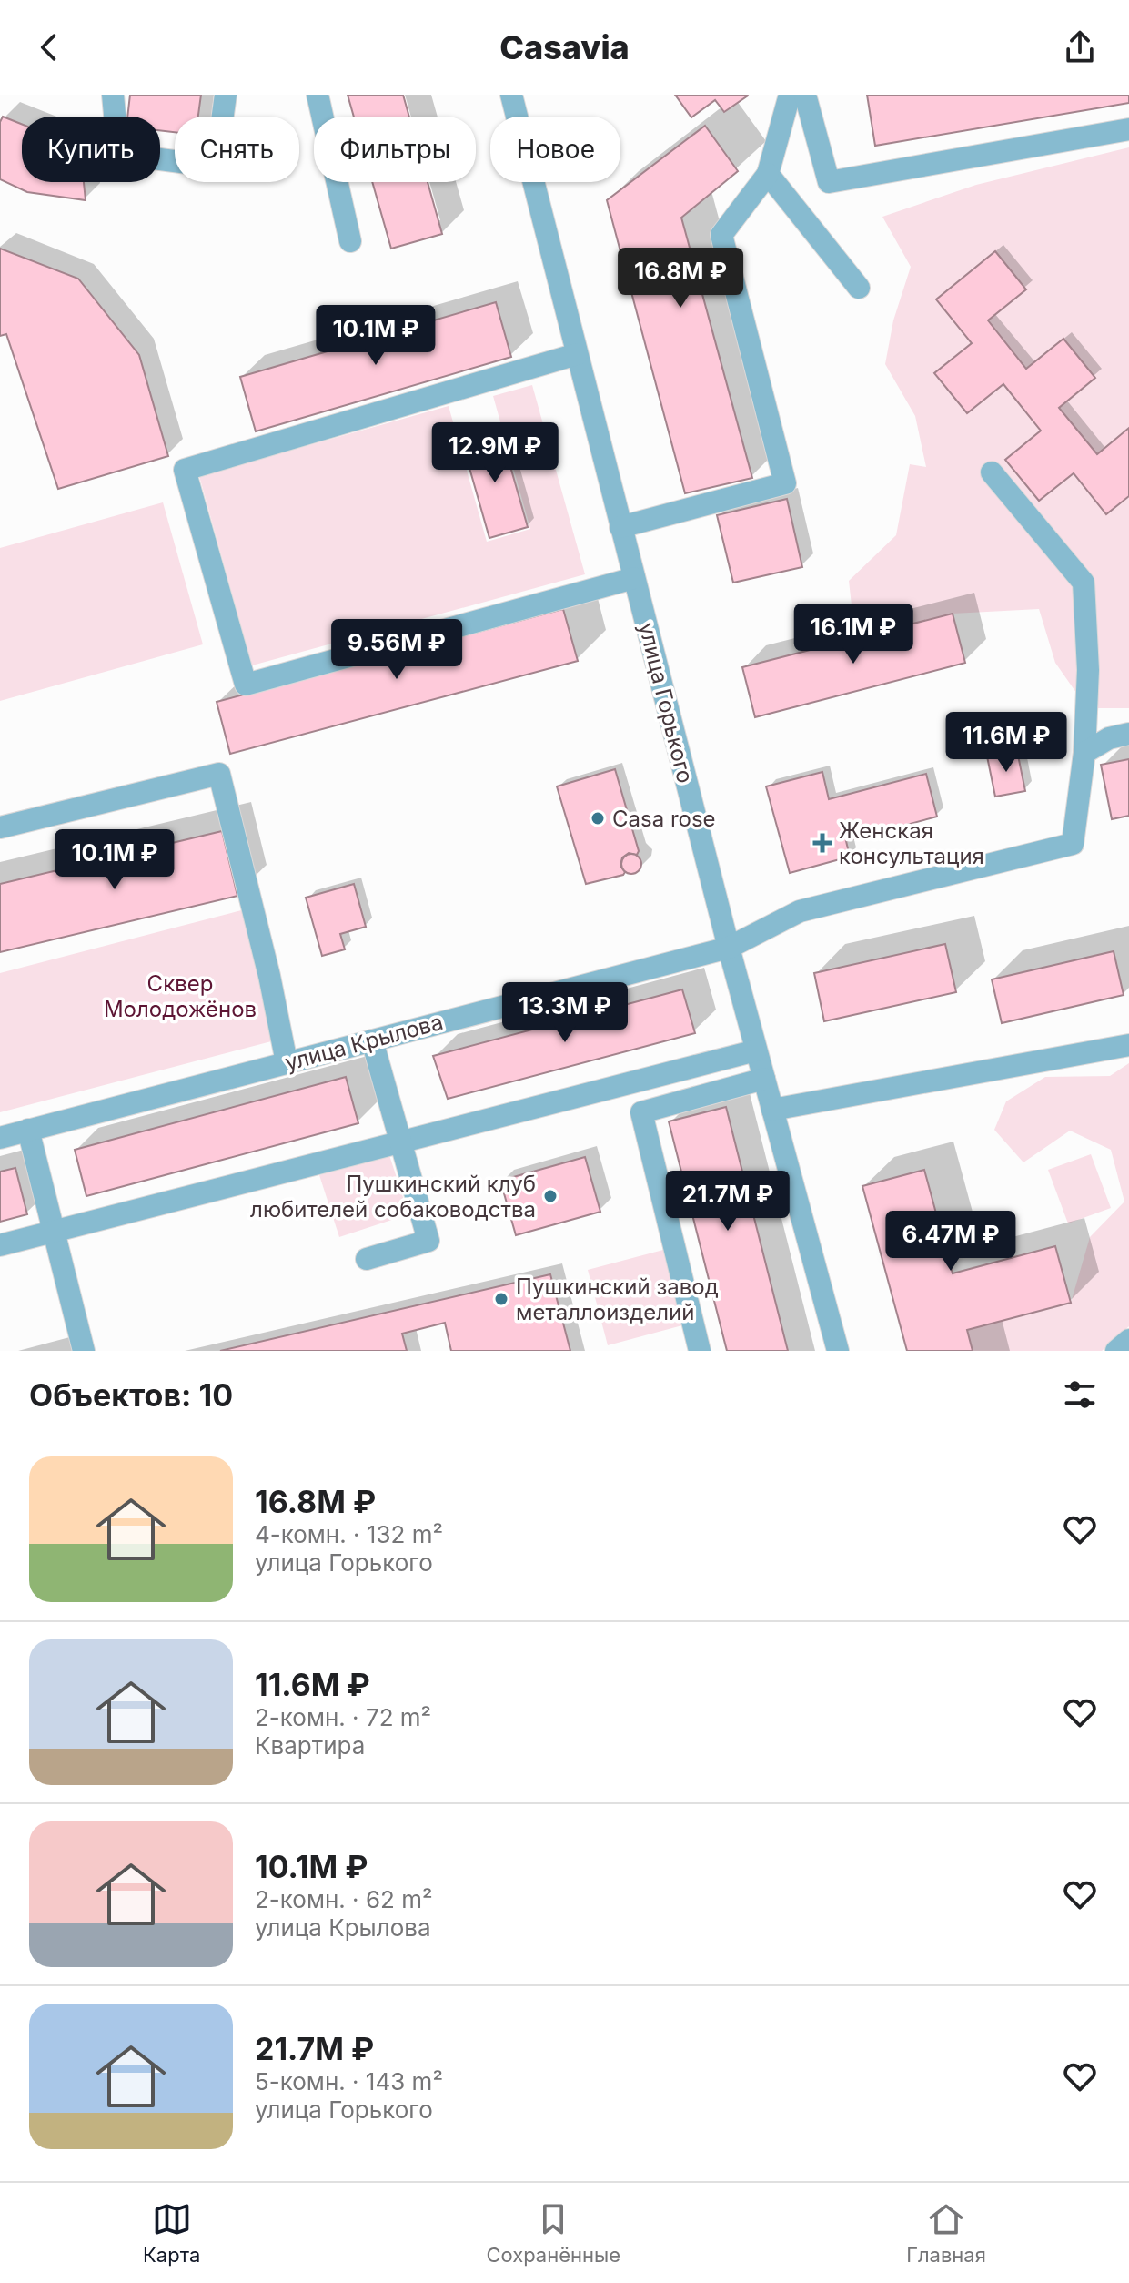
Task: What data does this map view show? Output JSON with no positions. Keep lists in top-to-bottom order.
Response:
{
  "streets": {
    "street": ["улица Горького", "улица Крылова"]
  },
  "crossings": [
    ["улица Горького", "улица Крылова"]
  ],
  "parks": ["Сквер Молодожёнов"],
  "places": {
    "other": ["Casa rose", "Пушкинский клуб любителей собаководства", "Пушкинский завод металлоизделий"],
    "health": ["Женская консультация"]
  },
  "page": {
    "header": "Casavia",
    "chip": [
      "Купить",
      "Снять",
      "Фильтры",
      "Новое"
    ],
    "price": [
      "16.8M ₽",
      "10.1M ₽",
      "12.9M ₽",
      "16.1M ₽",
      "9.56M ₽",
      "11.6M ₽",
      "10.1M ₽",
      "13.3M ₽",
      "21.7M ₽",
      "6.47M ₽"
    ],
    "heading": "Объектов: 10",
    "list": [
      {
        "name": "16.8M ₽",
        "note": "4-комн. · 132 m² · улица Горького"
      },
      {
        "name": "11.6M ₽",
        "note": "2-комн. · 72 m² · Квартира"
      },
      {
        "name": "10.1M ₽",
        "note": "2-комн. · 62 m² · улица Крылова"
      },
      {
        "name": "21.7M ₽",
        "note": "5-комн. · 143 m² · улица Горького"
      }
    ],
    "tabs": ["Карта", "Сохранённые", "Главная"]
  }
}
